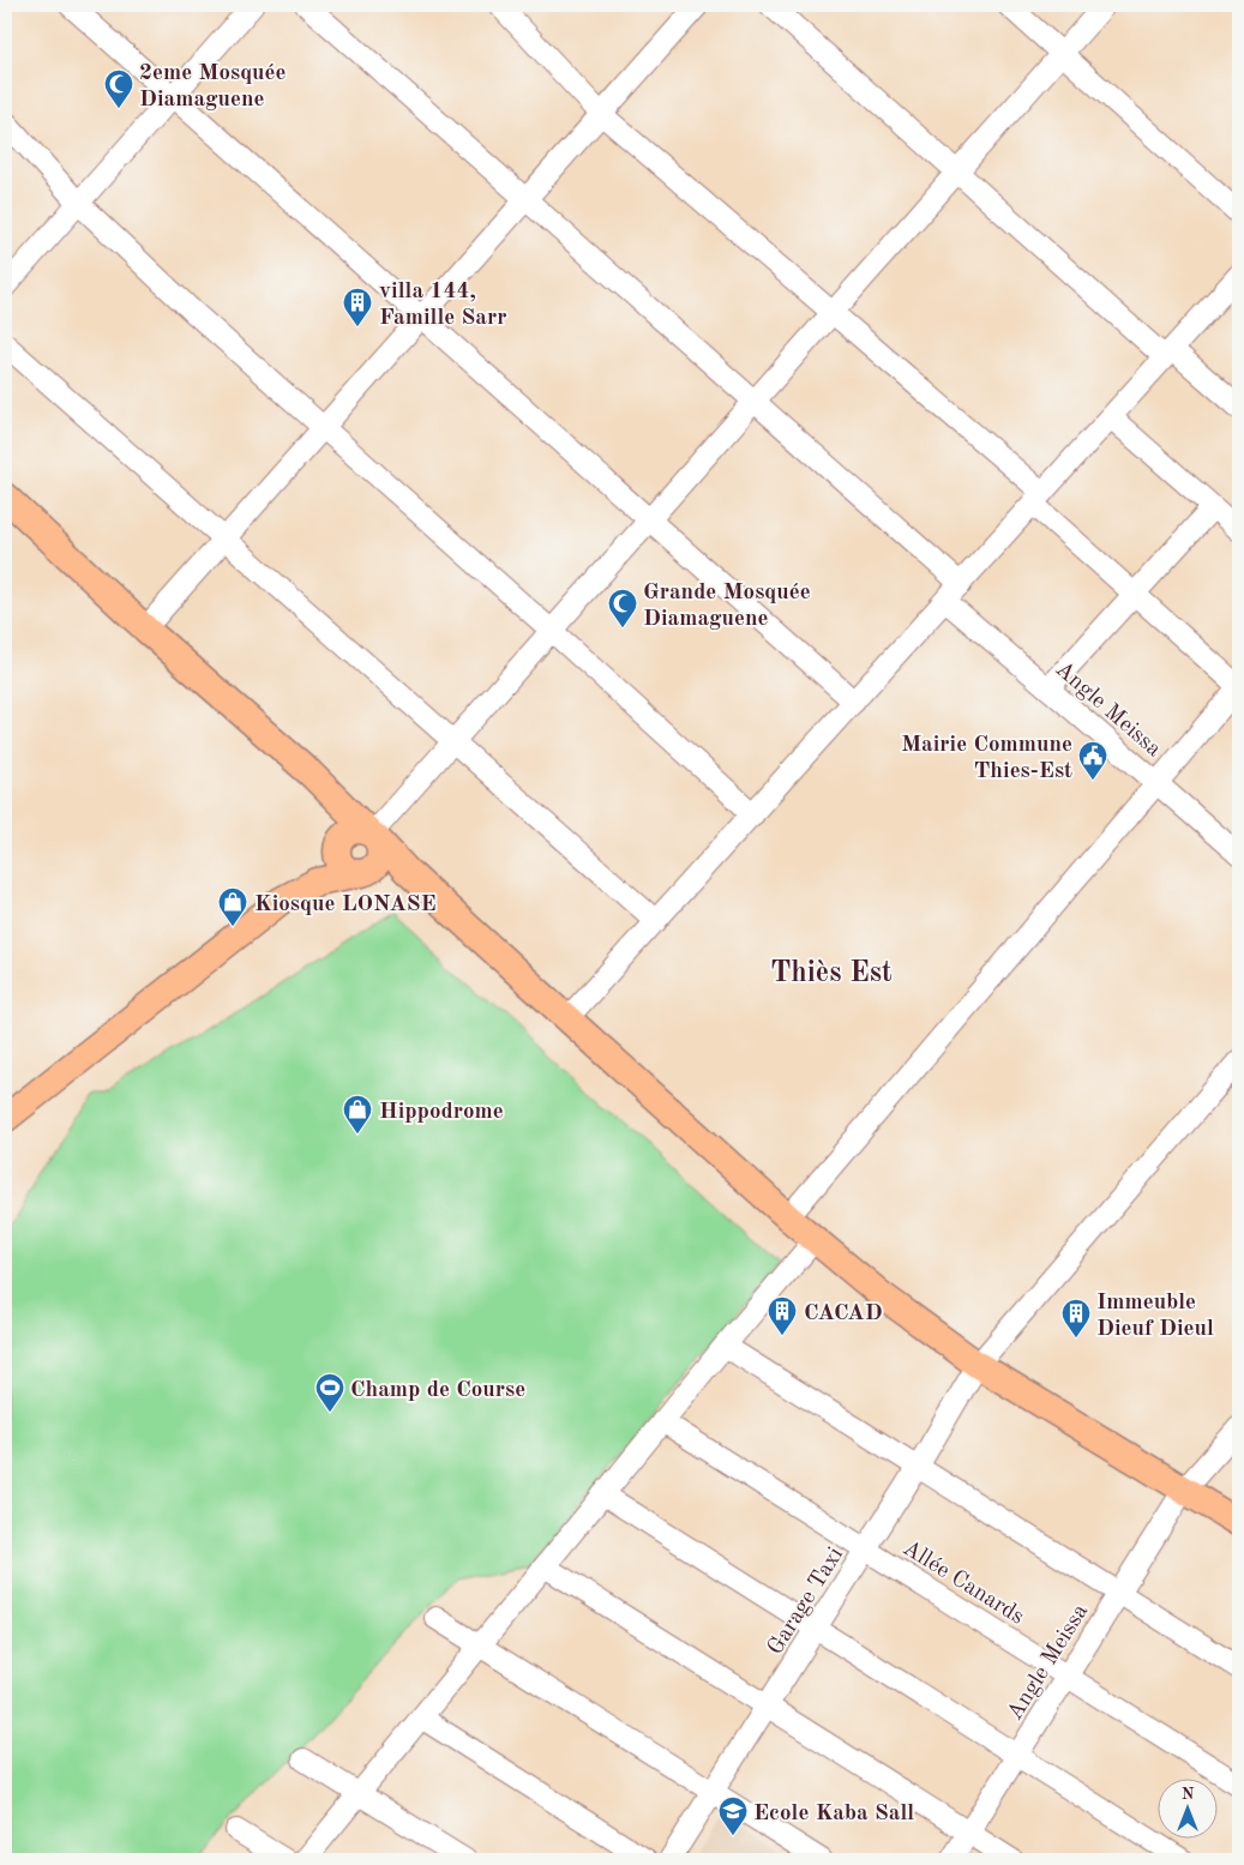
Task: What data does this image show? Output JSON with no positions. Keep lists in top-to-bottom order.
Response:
{
  "streets": {
    "street": ["Angle Meissa", "Allée Canards", "Garage Taxi"]
  },
  "crossings": [
    ["Angle Meissa", "Allée Canards"],
    ["Allée Canards", "Garage Taxi"]
  ],
  "districts": ["Thiès Est"],
  "places": {
    "mosque": ["2eme Mosquée Diamaguene", "Grande Mosquée Diamaguene"],
    "building": ["villa 144, Famille Sarr", "CACAD", "Immeuble Dieuf Dieul"],
    "public building": ["Mairie Commune Thies-Est"],
    "shop": ["Kiosque LONASE", "Hippodrome"],
    "sports": ["Champ de Course"],
    "school or university": ["Ecole Kaba Sall"]
  },
  "north": "top"
}
